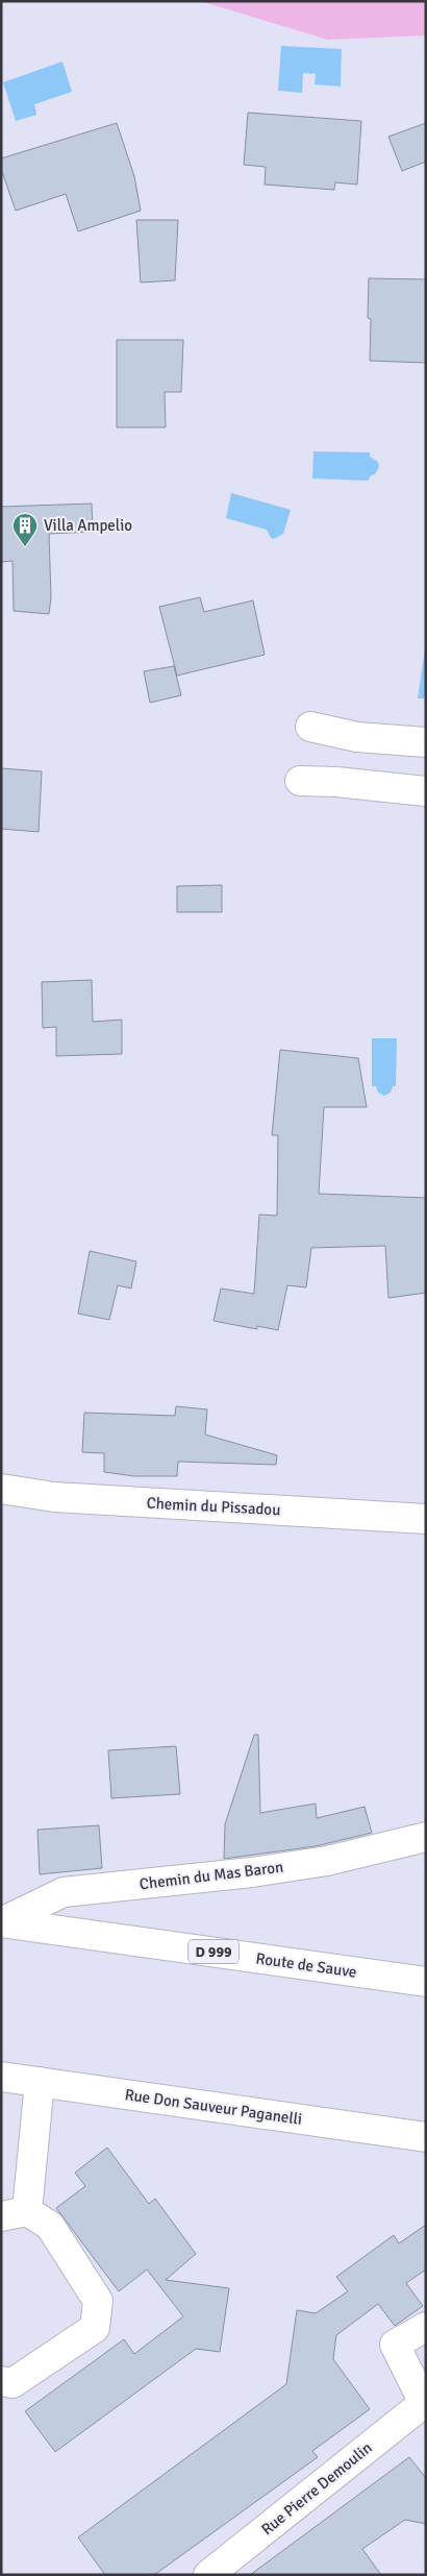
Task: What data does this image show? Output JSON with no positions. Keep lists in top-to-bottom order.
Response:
{
  "streets": {
    "street": [
      "Chemin du Pissadou",
      "Chemin du Mas Baron",
      "D 999",
      "Route de Sauve",
      "Rue Don Sauveur Paganelli",
      "Rue Pierre Demoulin"
    ]
  },
  "crossings": [
    ["Chemin du Mas Baron", "Route de Sauve"]
  ],
  "places": {
    "building": ["Villa Ampelio"]
  }
}
